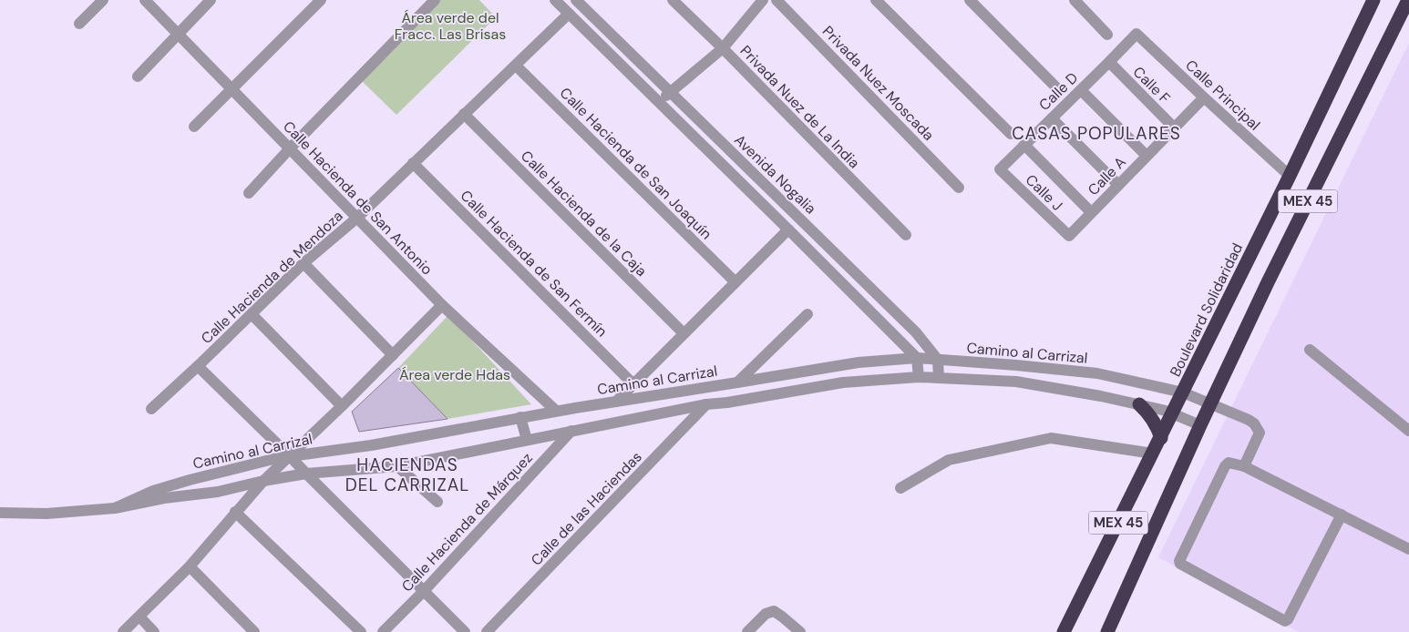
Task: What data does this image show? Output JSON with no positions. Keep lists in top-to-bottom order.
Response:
{
  "streets": {
    "highway": ["MEX 45", "Boulevard Solidaridad"],
    "street": [
      "Privada Nuez Moscada",
      "Calle F",
      "Calle D",
      "Calle Principal",
      "Privada Nuez de La India",
      "Calle Hacienda de San Joaquín",
      "Avenida Nogalia",
      "Calle A",
      "Calle J",
      "Calle Hacienda de San Antonio",
      "Calle Hacienda de la Caja",
      "Calle Hacienda de San Fermín",
      "Calle Hacienda de Mendoza",
      "Camino al Carrizal",
      "Calle de las Haciendas",
      "Calle Hacienda de Márquez"
    ]
  },
  "crossings": [
    ["Calle F", "Calle D"],
    ["Calle F", "Calle A"],
    ["Calle D", "Calle Principal"],
    ["Calle D", "Calle J"],
    ["Calle Principal", "Calle A"],
    ["Calle Principal", "Boulevard Solidaridad"],
    ["Calle Hacienda de San Joaquín", "Calle Hacienda de Mendoza"],
    ["Avenida Nogalia", "Calle Hacienda de Mendoza"],
    ["Avenida Nogalia", "Camino al Carrizal"],
    ["Calle A", "Calle J"],
    ["Calle Hacienda de San Antonio", "Calle Hacienda de Mendoza"],
    ["Calle Hacienda de San Antonio", "Camino al Carrizal"],
    ["MEX 45", "Camino al Carrizal"],
    ["Calle Hacienda de la Caja", "Calle Hacienda de Mendoza"],
    ["Calle Hacienda de San Fermín", "Calle Hacienda de Mendoza"],
    ["Boulevard Solidaridad", "Camino al Carrizal"],
    ["Camino al Carrizal", "Calle de las Haciendas"],
    ["Camino al Carrizal", "Calle Hacienda de Márquez"]
  ],
  "districts": ["CASAS POPULARES", "HACIENDAS DEL CARRIZAL"],
  "parks": ["Área verde del Fracc. Las Brisas", "Área verde Hdas"]
}
